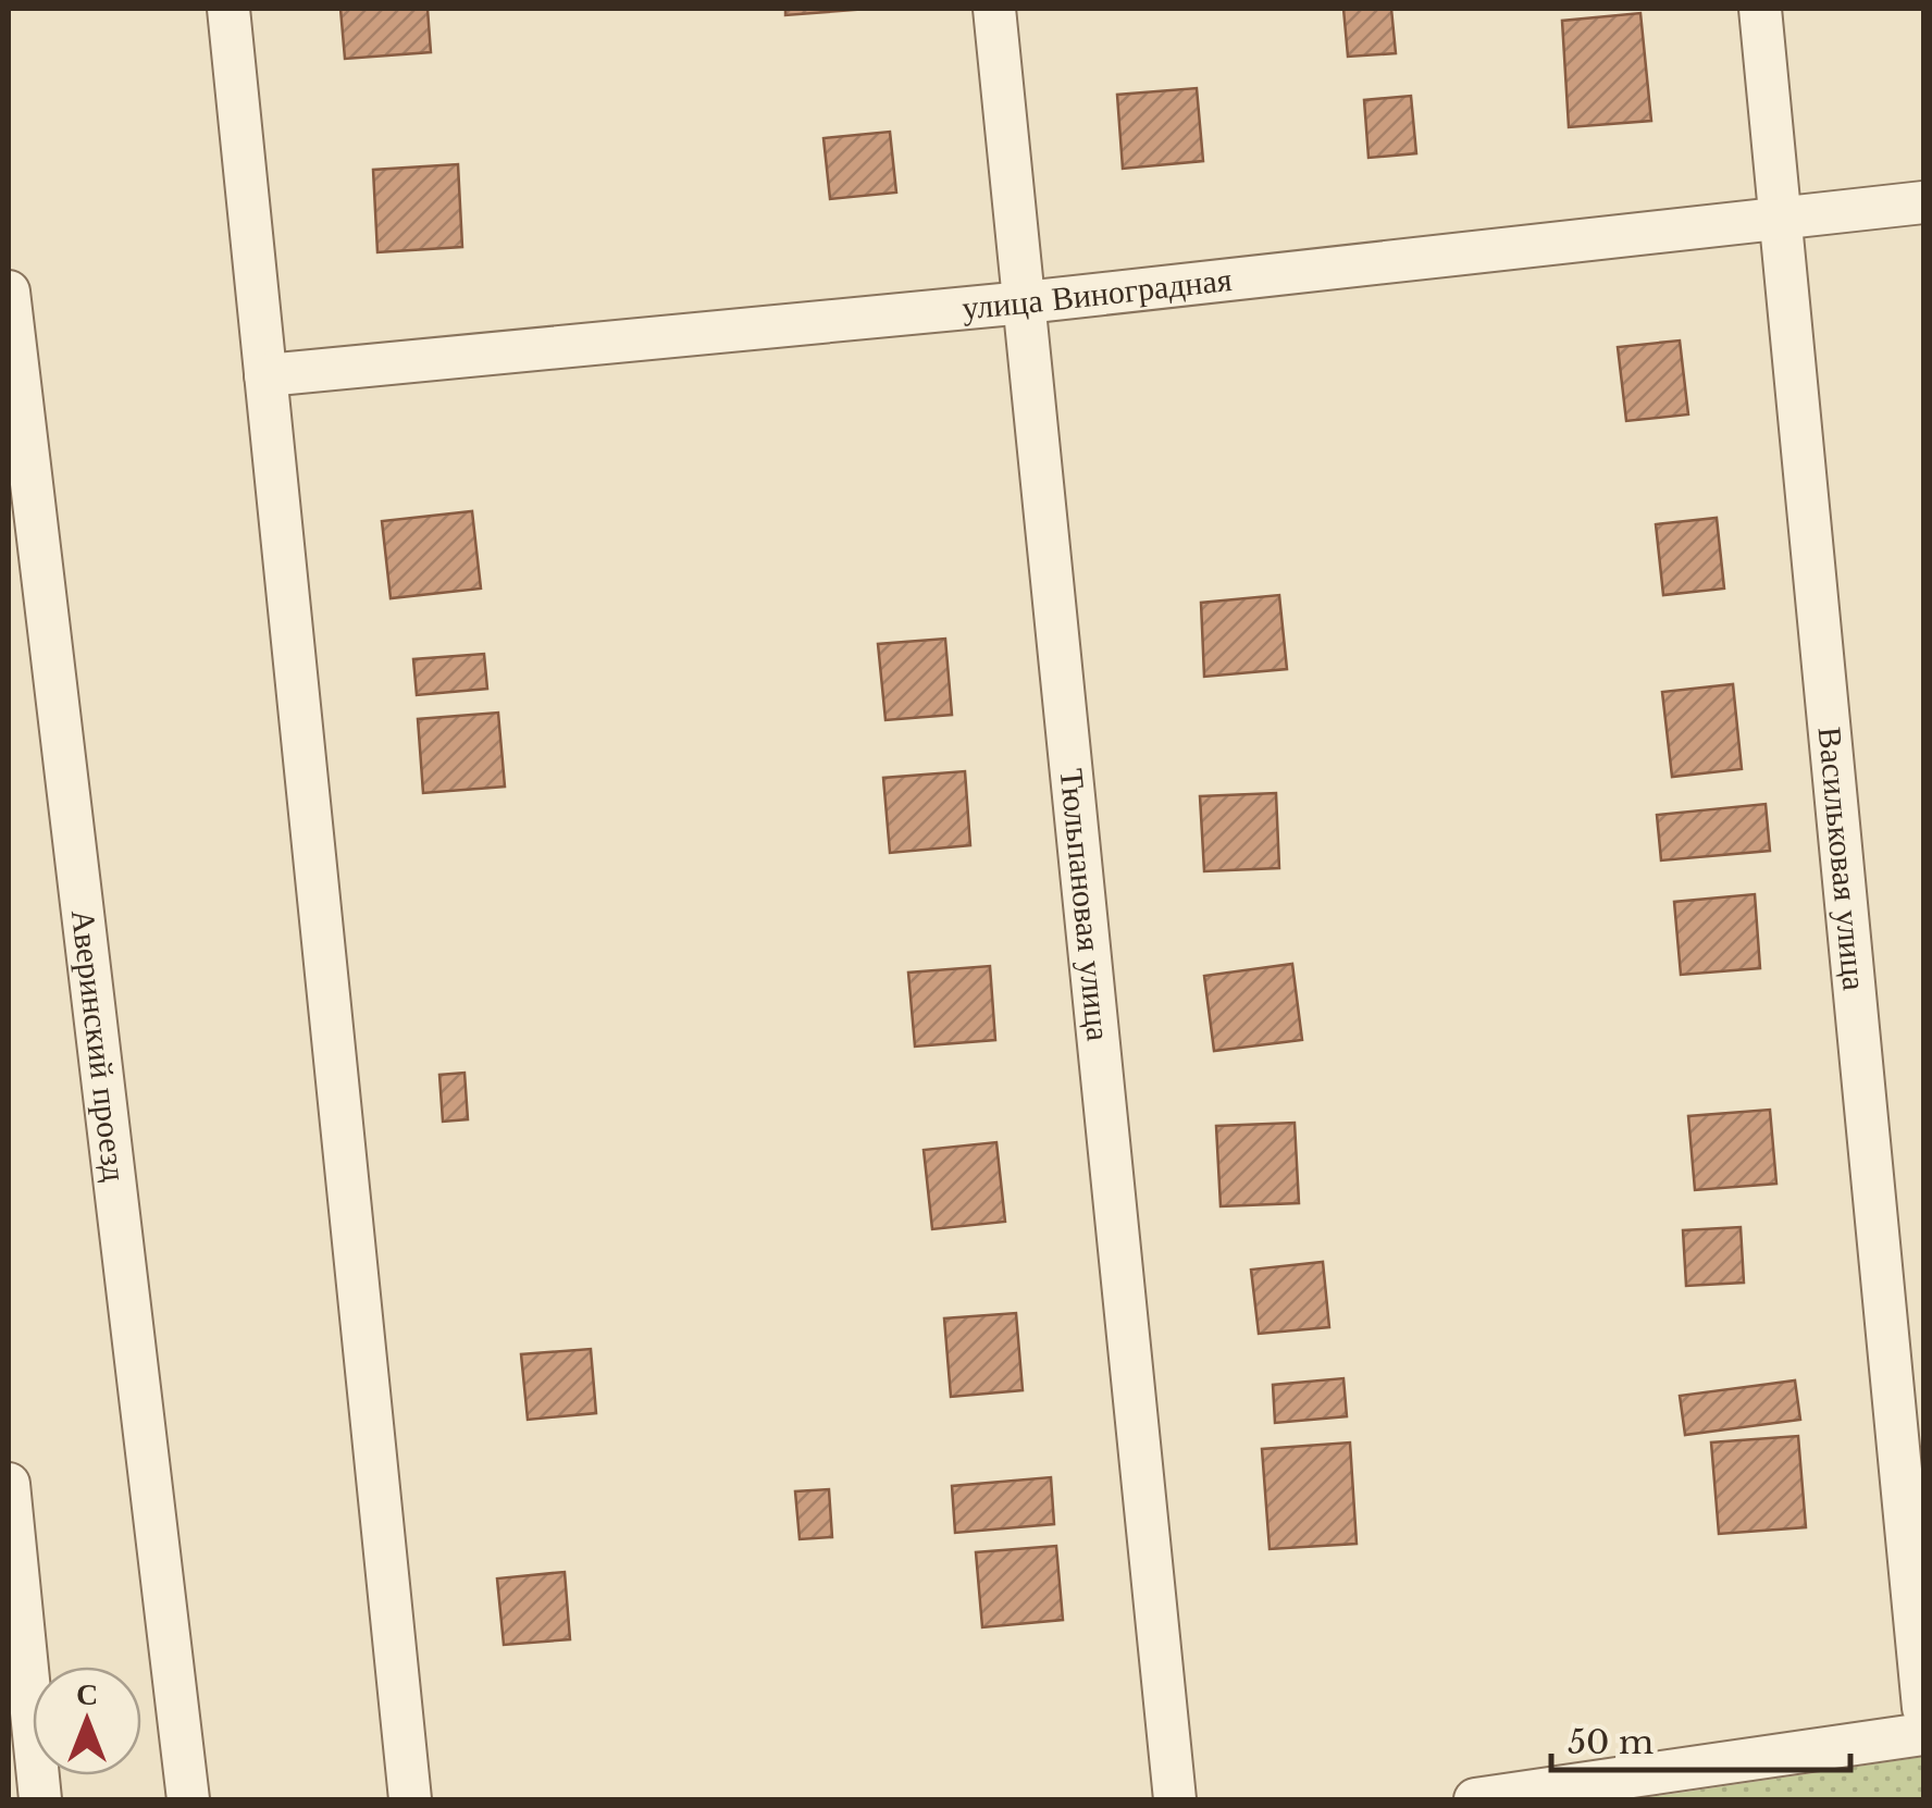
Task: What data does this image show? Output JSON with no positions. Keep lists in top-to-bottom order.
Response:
{
  "streets": {
    "street": [
      "улица Виноградная",
      "Васильковая улица",
      "Тюльпановая улица",
      "Аверинский проезд"
    ]
  },
  "crossings": [
    ["улица Виноградная", "Васильковая улица"],
    ["улица Виноградная", "Тюльпановая улица"]
  ],
  "scale_bar": "50 m",
  "north": "top"
}
